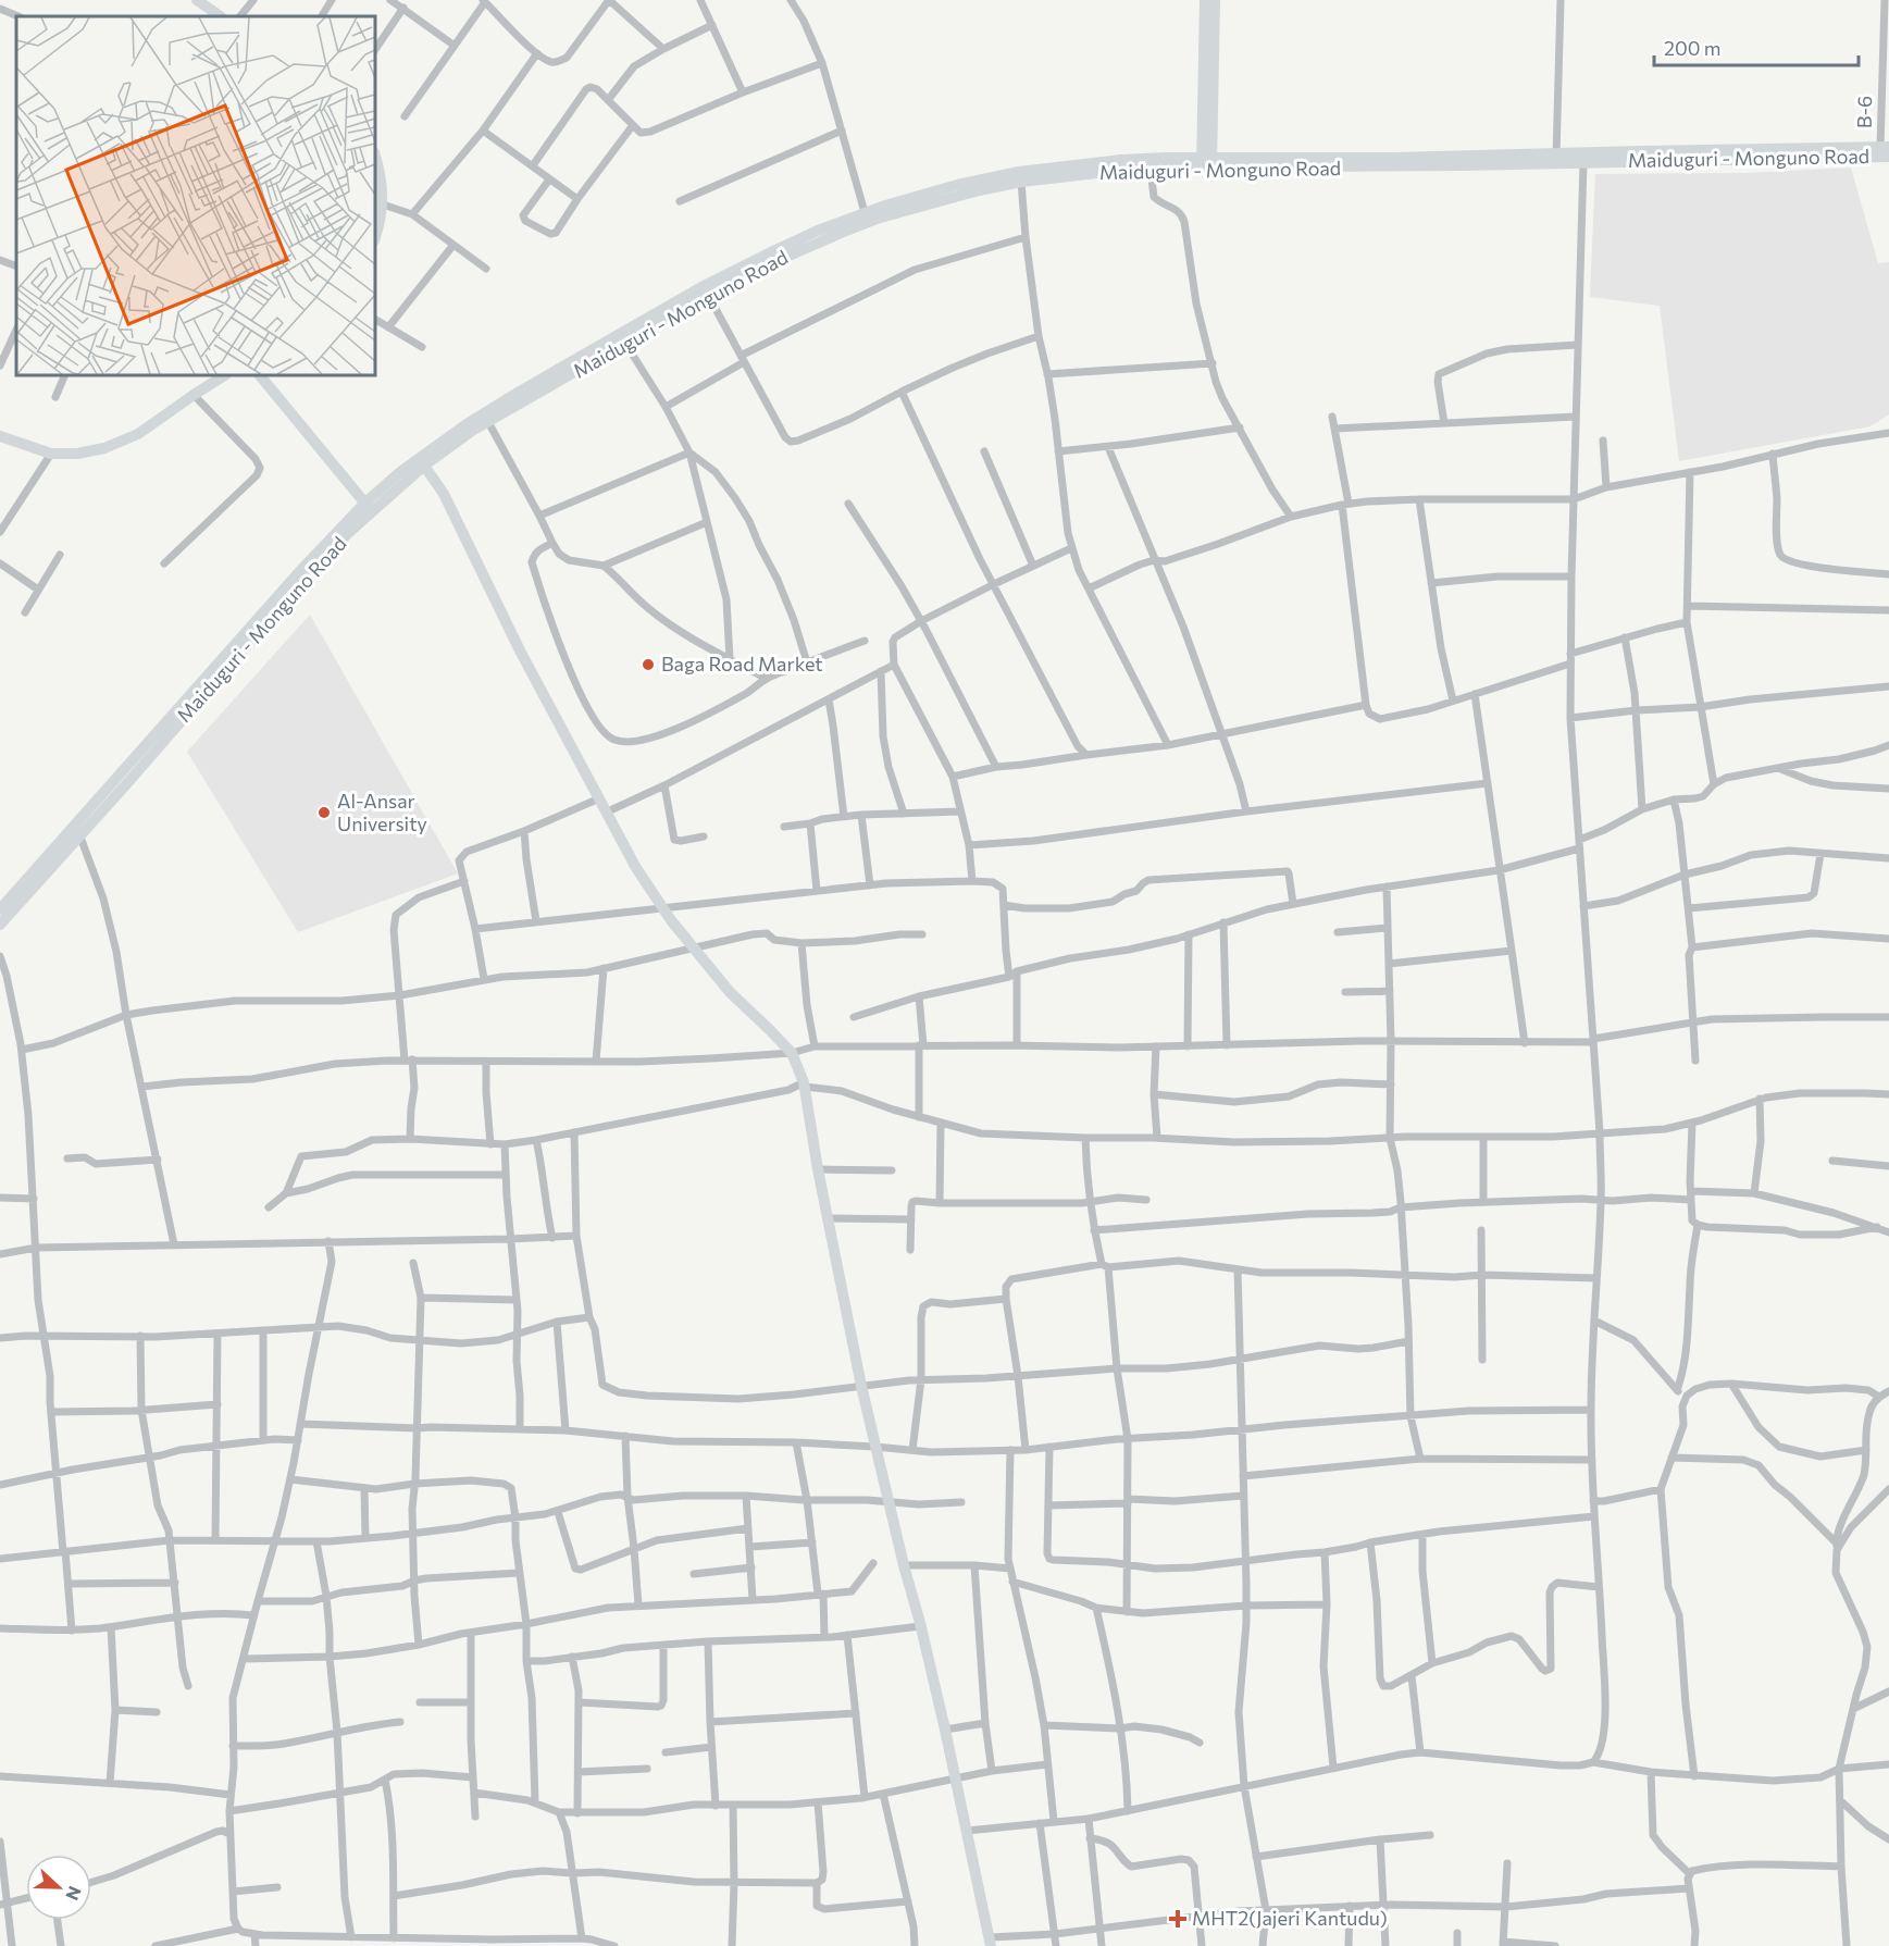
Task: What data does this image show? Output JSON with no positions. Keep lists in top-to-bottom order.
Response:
{
  "streets": {
    "main road": ["Maiduguri - Monguno Road"],
    "street": ["B-6"]
  },
  "crossings": [
    ["B-6", "Maiduguri - Monguno Road"]
  ],
  "places": {
    "other": ["Baga Road Market", "Al-Ansar University"],
    "health": ["MHT2(Jajeri Kantudu)"]
  },
  "scale_bar": "200 m",
  "north": "right"
}
